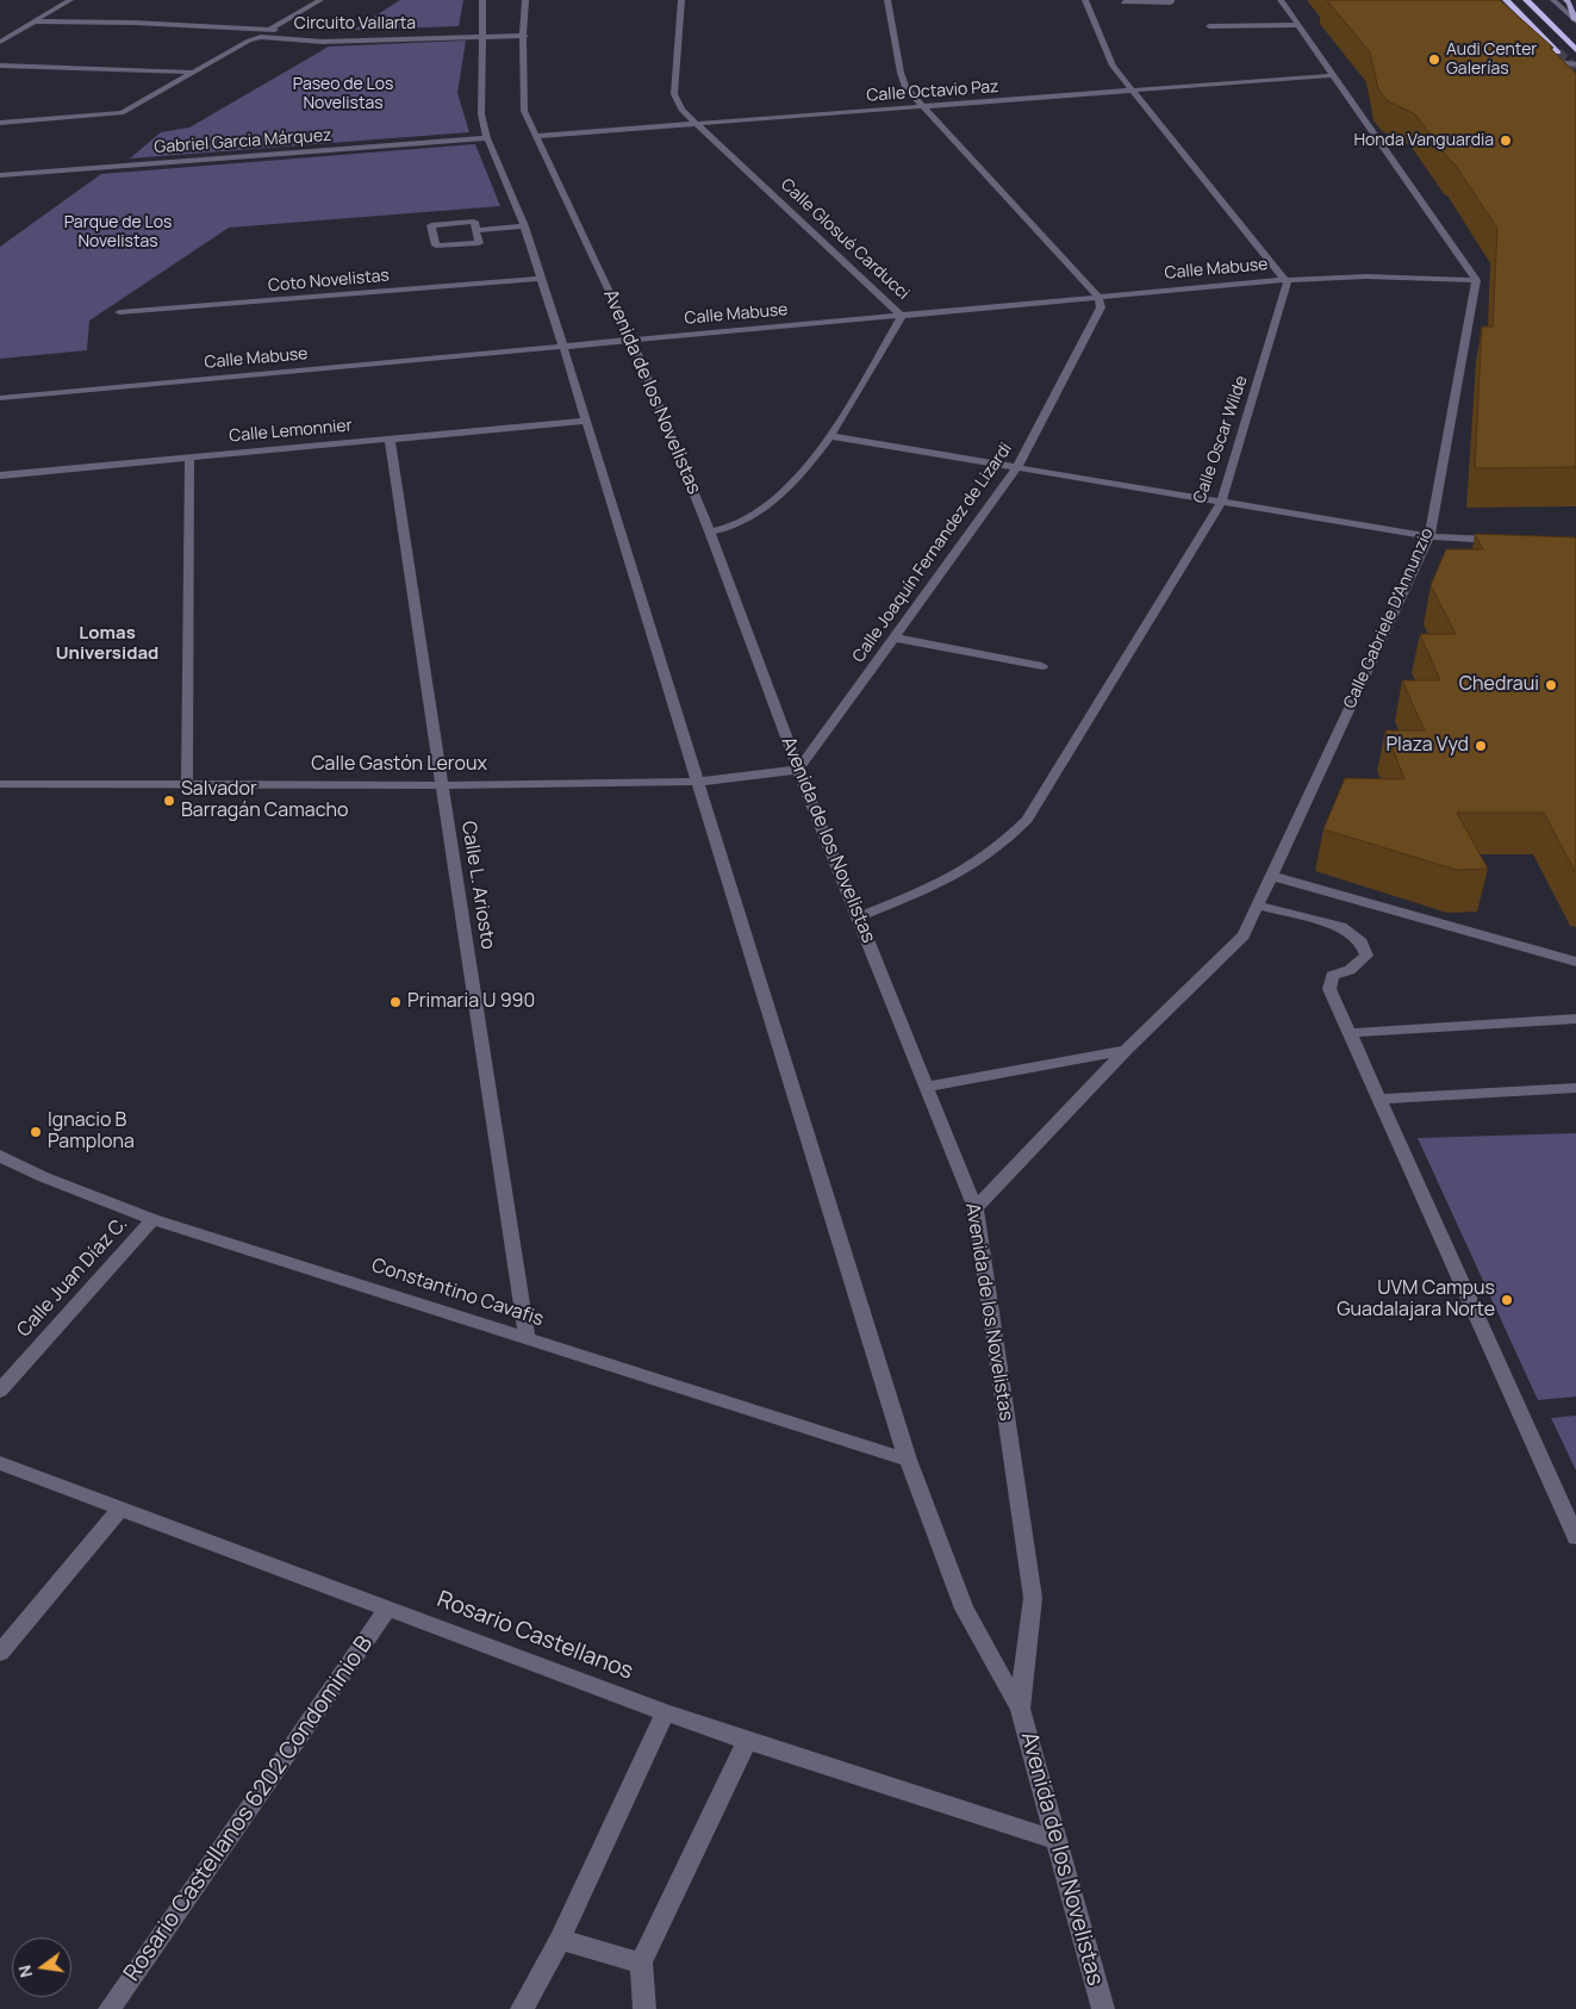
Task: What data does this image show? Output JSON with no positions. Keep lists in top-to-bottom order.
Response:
{
  "streets": {
    "street": [
      "Circuito Vallarta",
      "Calle Octavio Paz",
      "Gabriel Garcia Márquez",
      "Calle Glosué Carducci",
      "Calle Mabuse",
      "Coto Novelistas",
      "Avenida de los Novelistas",
      "Calle Lemonnier",
      "Calle Oscar Wilde",
      "Calle Joaquín Fernandez de Lizardi",
      "Calle Gabriele D'Annunzio",
      "Calle Gastón Leroux",
      "Calle L. Ariosto",
      "Calle Juan Díaz C.",
      "Constantino Cavafis",
      "Rosario Castellanos",
      "Rosario Castellanos 6202 Condominio B"
    ]
  },
  "crossings": [
    ["Circuito Vallarta", "Avenida de los Novelistas"],
    ["Calle Octavio Paz", "Calle Glosué Carducci"],
    ["Calle Octavio Paz", "Avenida de los Novelistas"],
    ["Gabriel Garcia Márquez", "Avenida de los Novelistas"],
    ["Calle Glosué Carducci", "Calle Mabuse"],
    ["Calle Glosué Carducci", "Avenida de los Novelistas"],
    ["Calle Mabuse", "Avenida de los Novelistas"],
    ["Calle Mabuse", "Calle Oscar Wilde"],
    ["Calle Mabuse", "Calle Joaquín Fernandez de Lizardi"],
    ["Calle Mabuse", "Calle Gabriele D'Annunzio"],
    ["Coto Novelistas", "Avenida de los Novelistas"],
    ["Avenida de los Novelistas", "Calle Lemonnier"],
    ["Avenida de los Novelistas", "Calle Oscar Wilde"],
    ["Avenida de los Novelistas", "Calle Joaquín Fernandez de Lizardi"],
    ["Avenida de los Novelistas", "Calle Gabriele D'Annunzio"],
    ["Avenida de los Novelistas", "Calle Gastón Leroux"],
    ["Avenida de los Novelistas", "Constantino Cavafis"],
    ["Avenida de los Novelistas", "Rosario Castellanos"],
    ["Calle Lemonnier", "Calle L. Ariosto"],
    ["Calle Joaquín Fernandez de Lizardi", "Calle Gastón Leroux"],
    ["Calle Gastón Leroux", "Calle L. Ariosto"],
    ["Calle L. Ariosto", "Constantino Cavafis"],
    ["Calle Juan Díaz C.", "Constantino Cavafis"],
    ["Rosario Castellanos", "Rosario Castellanos 6202 Condominio B"]
  ],
  "districts": ["Lomas Universidad"],
  "parks": ["Paseo de Los Novelistas", "Parque de Los Novelistas"],
  "places": [
    "Audi Center Galerías",
    "Honda Vanguardia",
    "Chedraui",
    "Plaza Vyd",
    "Salvador Barragán Camacho",
    "Primaria U 990",
    "Ignacio B Pamplona",
    "UVM Campus Guadalajara Norte"
  ],
  "north": "left"
}
